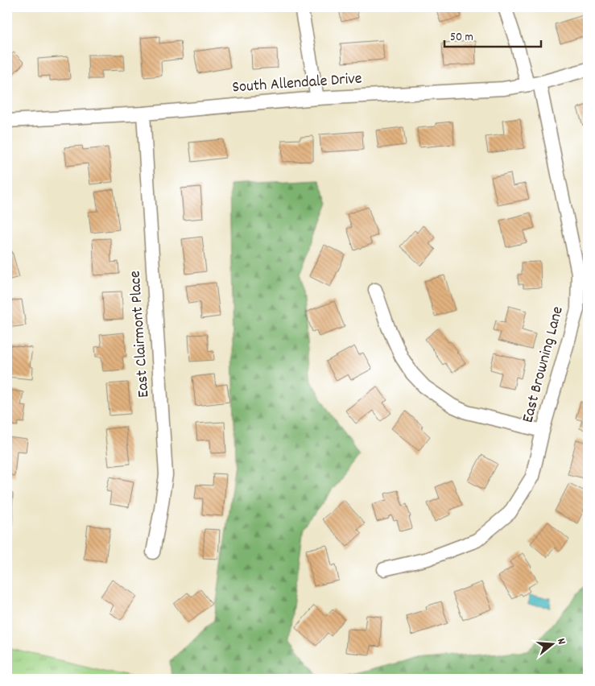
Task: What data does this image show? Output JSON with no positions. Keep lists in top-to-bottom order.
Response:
{
  "streets": {
    "street": ["South Allendale Drive", "East Clairmont Place", "East Browning Lane"]
  },
  "crossings": [
    ["South Allendale Drive", "East Clairmont Place"],
    ["South Allendale Drive", "East Browning Lane"]
  ],
  "scale_bar": "50 m",
  "north": "right"
}
